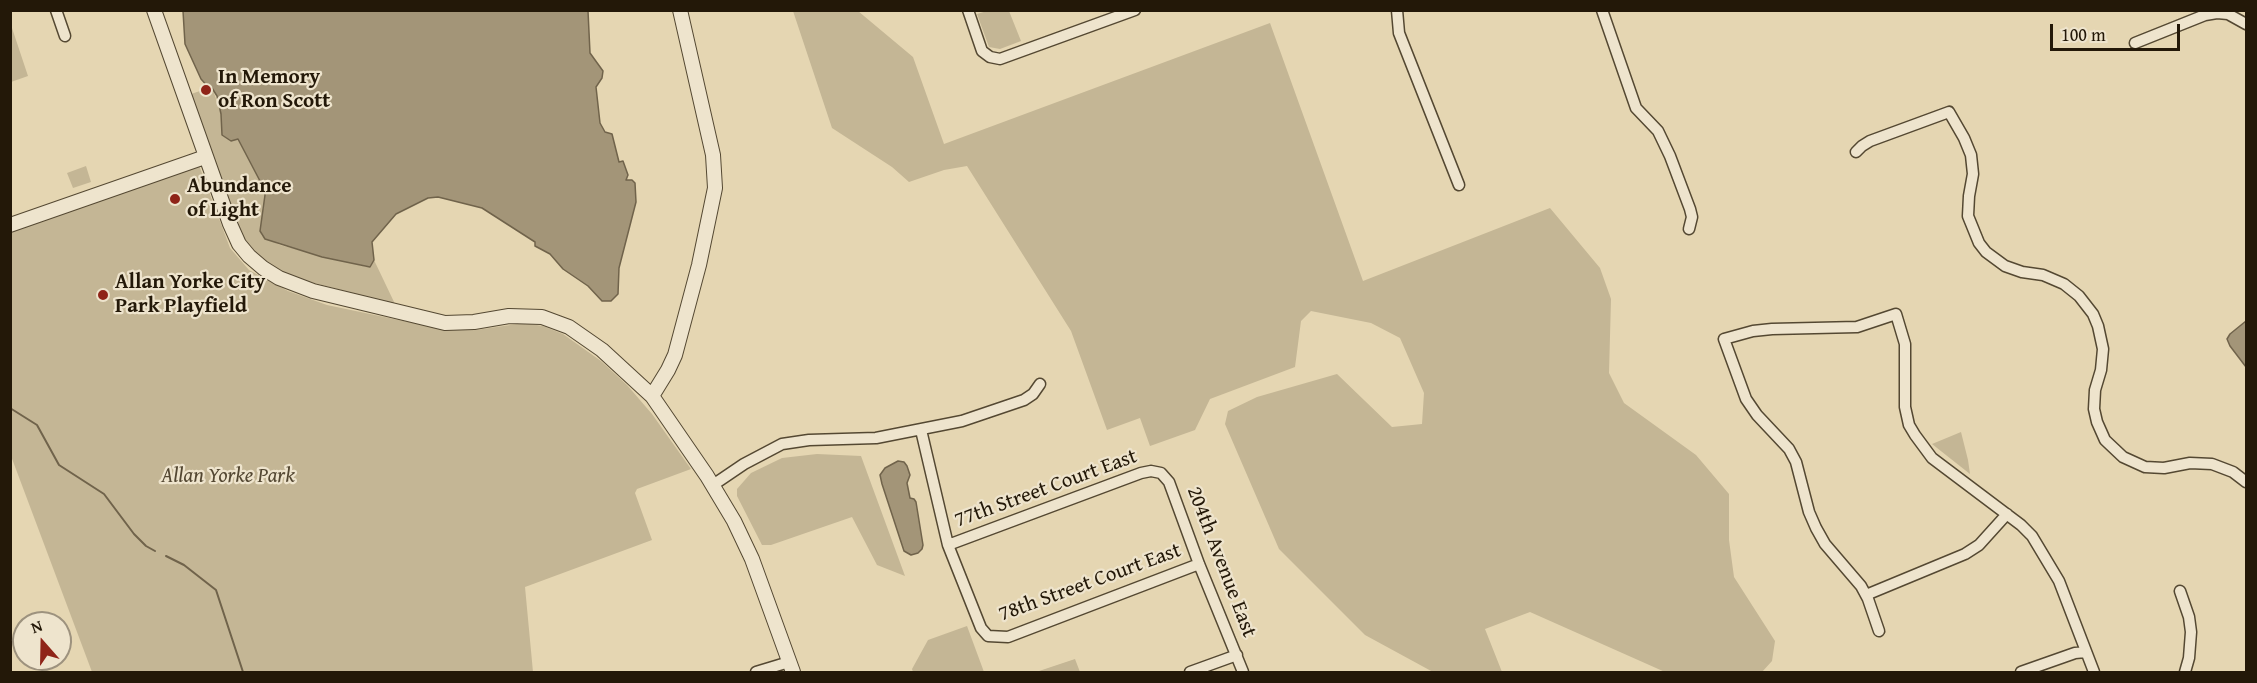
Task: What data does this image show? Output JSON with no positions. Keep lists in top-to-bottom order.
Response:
{
  "streets": {
    "street": ["77th Street Court East", "204th Avenue East", "78th Street Court East"]
  },
  "crossings": [
    ["77th Street Court East", "204th Avenue East"],
    ["77th Street Court East", "78th Street Court East"],
    ["204th Avenue East", "78th Street Court East"]
  ],
  "parks": ["Allan Yorke Park"],
  "places": ["In Memory of Ron Scott", "Abundance of Light", "Allan Yorke City Park Playfield"],
  "scale_bar": "100 m",
  "north": "top"
}
